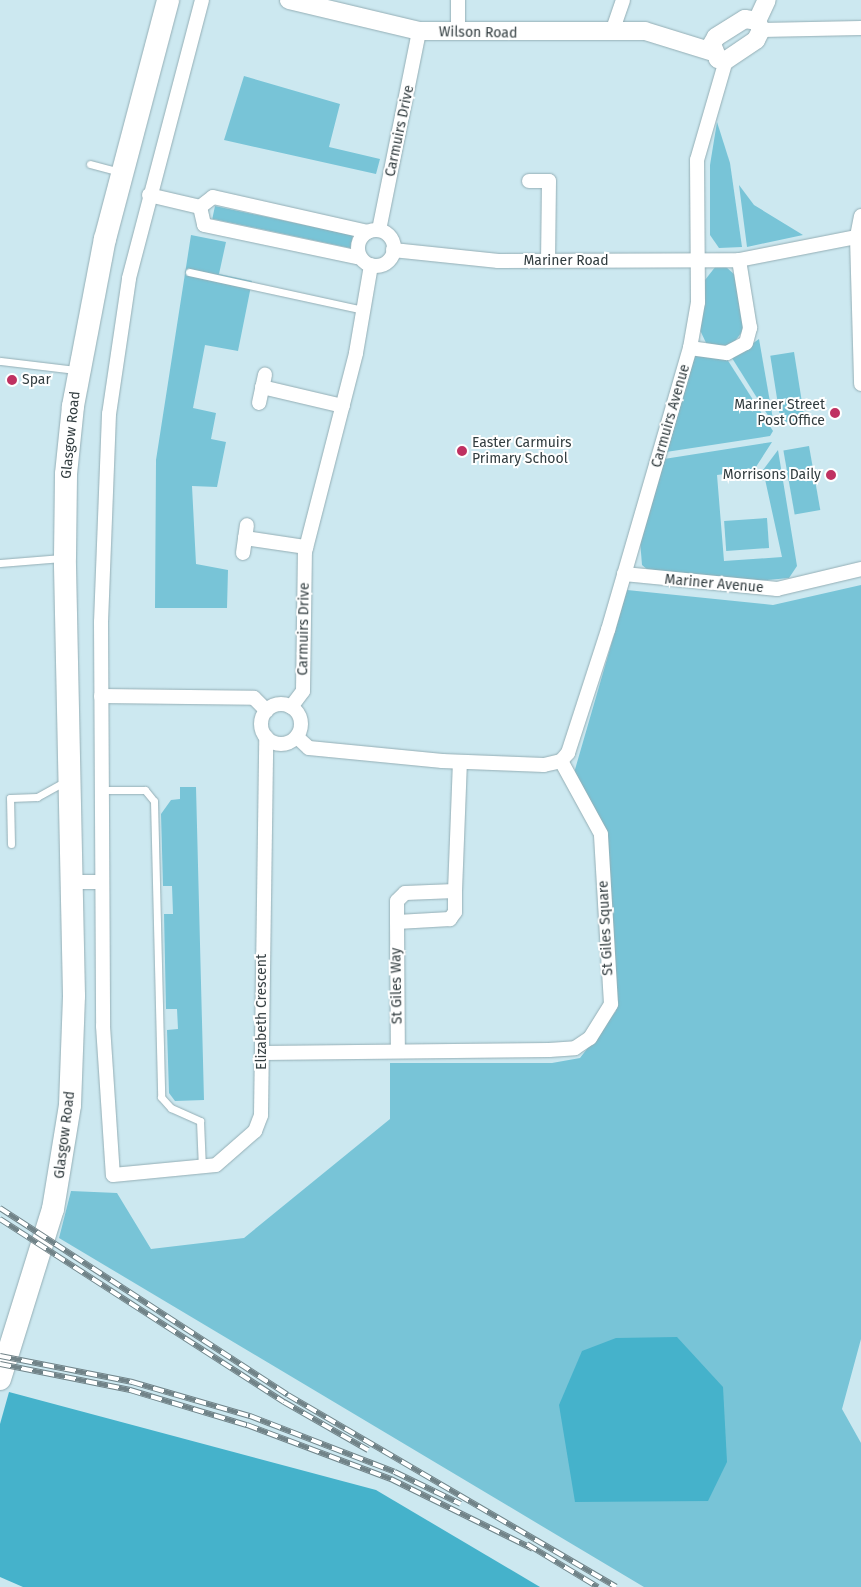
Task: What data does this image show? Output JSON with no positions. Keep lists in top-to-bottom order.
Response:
{
  "streets": {
    "main road": ["Glasgow Road"],
    "street": [
      "Wilson Road",
      "Carmuirs Drive",
      "Mariner Road",
      "Carmuirs Avenue",
      "Mariner Avenue",
      "St Giles Square",
      "St Giles Way",
      "Elizabeth Crescent"
    ]
  },
  "crossings": [
    ["Wilson Road", "Carmuirs Drive"],
    ["Wilson Road", "Carmuirs Avenue"],
    ["Carmuirs Drive", "Mariner Road"],
    ["Carmuirs Drive", "Elizabeth Crescent"],
    ["Mariner Road", "Carmuirs Avenue"],
    ["Carmuirs Avenue", "Mariner Avenue"],
    ["Carmuirs Avenue", "St Giles Square"],
    ["St Giles Square", "St Giles Way"],
    ["St Giles Square", "Elizabeth Crescent"]
  ],
  "places": [
    "Spar",
    "Mariner Street Post Office",
    "Easter Carmuirs Primary School",
    "Morrisons Daily"
  ]
}
